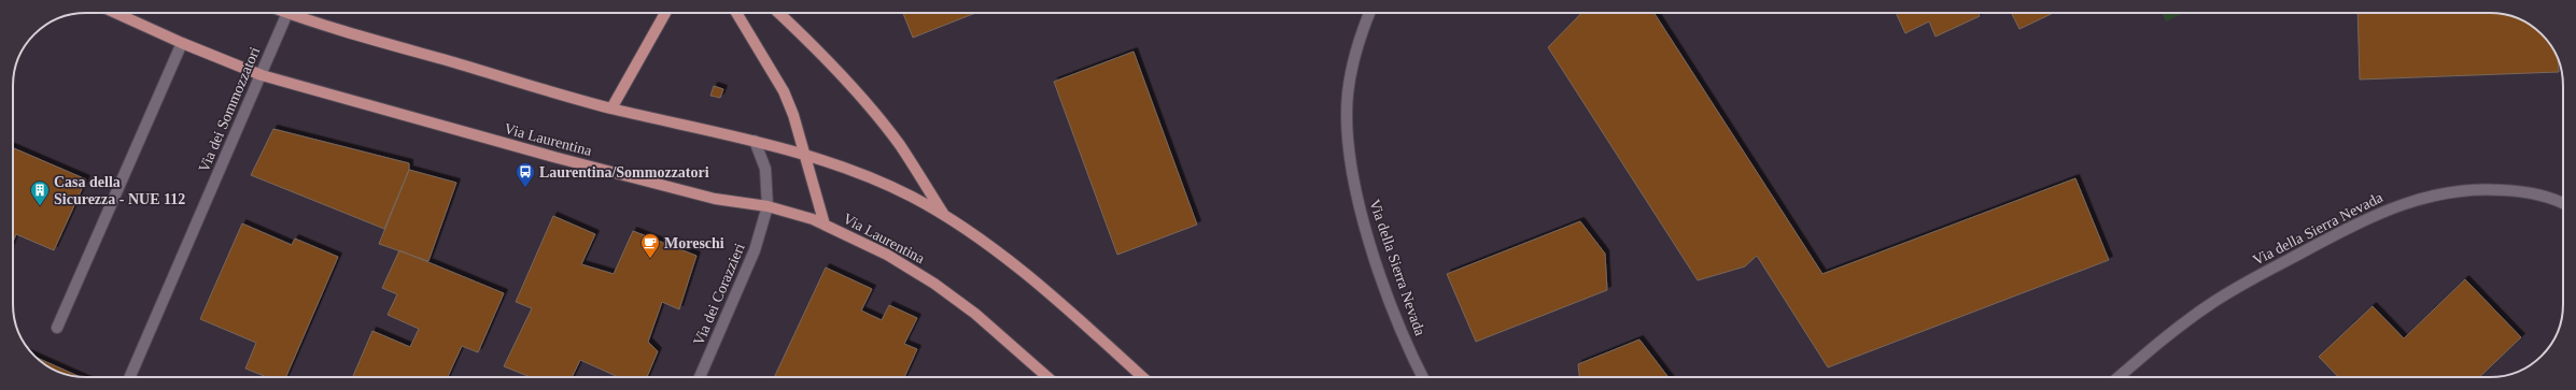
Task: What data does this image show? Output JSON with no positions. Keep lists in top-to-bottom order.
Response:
{
  "streets": {
    "main road": ["Via Laurentina"],
    "street": ["Via dei Sommozzatori", "Via della Sierra Nevada", "Via dei Corazzieri"]
  },
  "crossings": [
    ["Via dei Sommozzatori", "Via Laurentina"],
    ["Via Laurentina", "Via dei Corazzieri"]
  ],
  "places": {
    "bus stop": ["Laurentina/Sommozzatori"],
    "building": ["Casa della Sicurezza - NUE 112"],
    "cafe": ["Moreschi"]
  }
}
